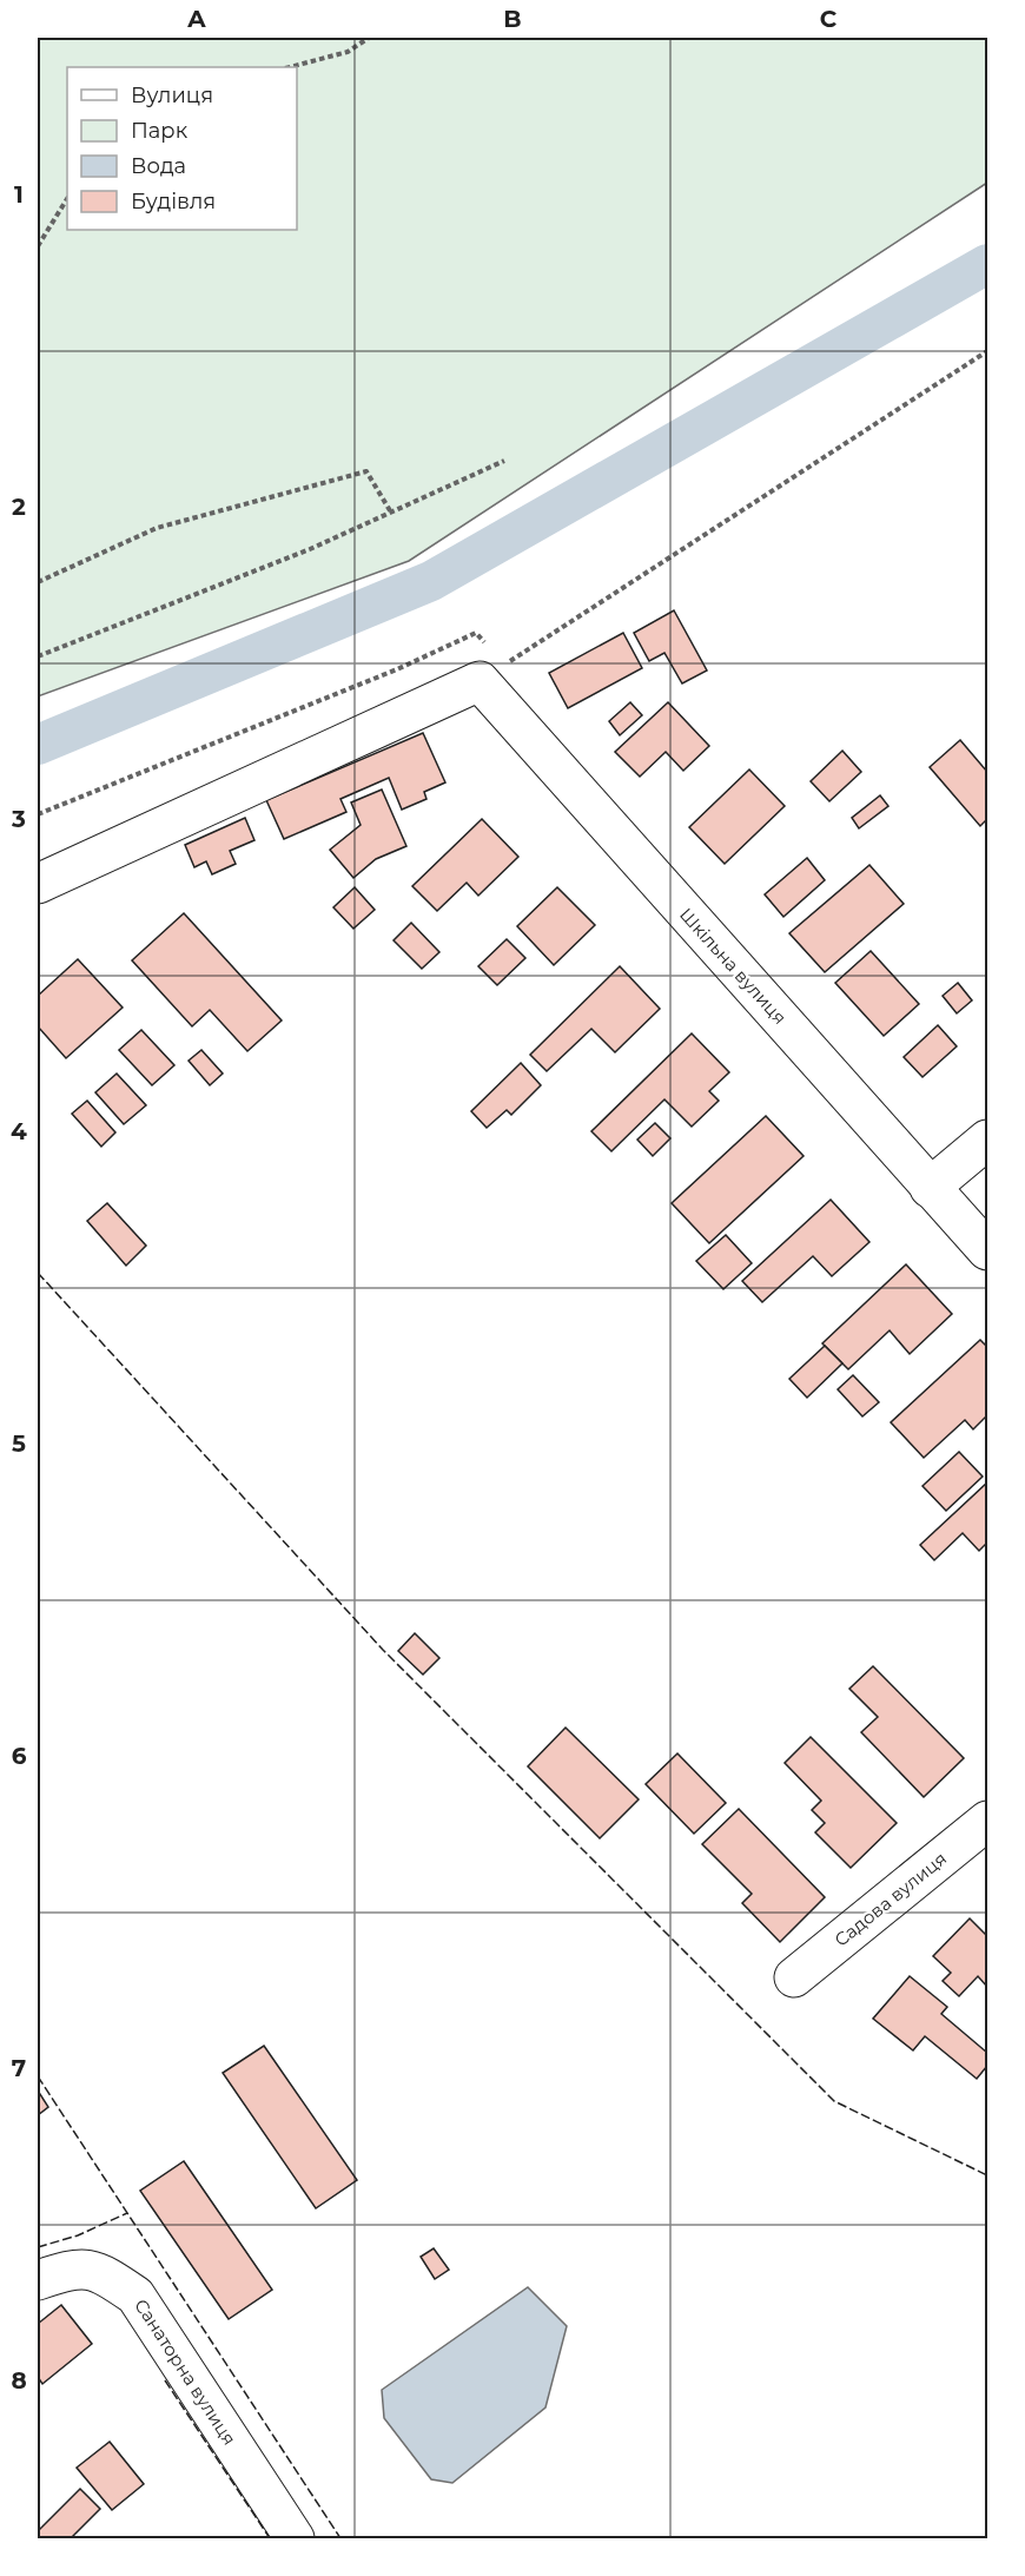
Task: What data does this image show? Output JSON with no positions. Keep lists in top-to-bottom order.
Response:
{
  "streets": {
    "street": ["Шкільна вулиця", "Садова вулиця", "Санаторна вулиця"]
  },
  "legend": [
    "Вулиця",
    "Парк",
    "Вода",
    "Будівля"
  ],
  "grid": {
    "columns": ["A", "B", "C"],
    "rows": [
      "1",
      "2",
      "3",
      "4",
      "5",
      "6",
      "7",
      "8"
    ]
  }
}
